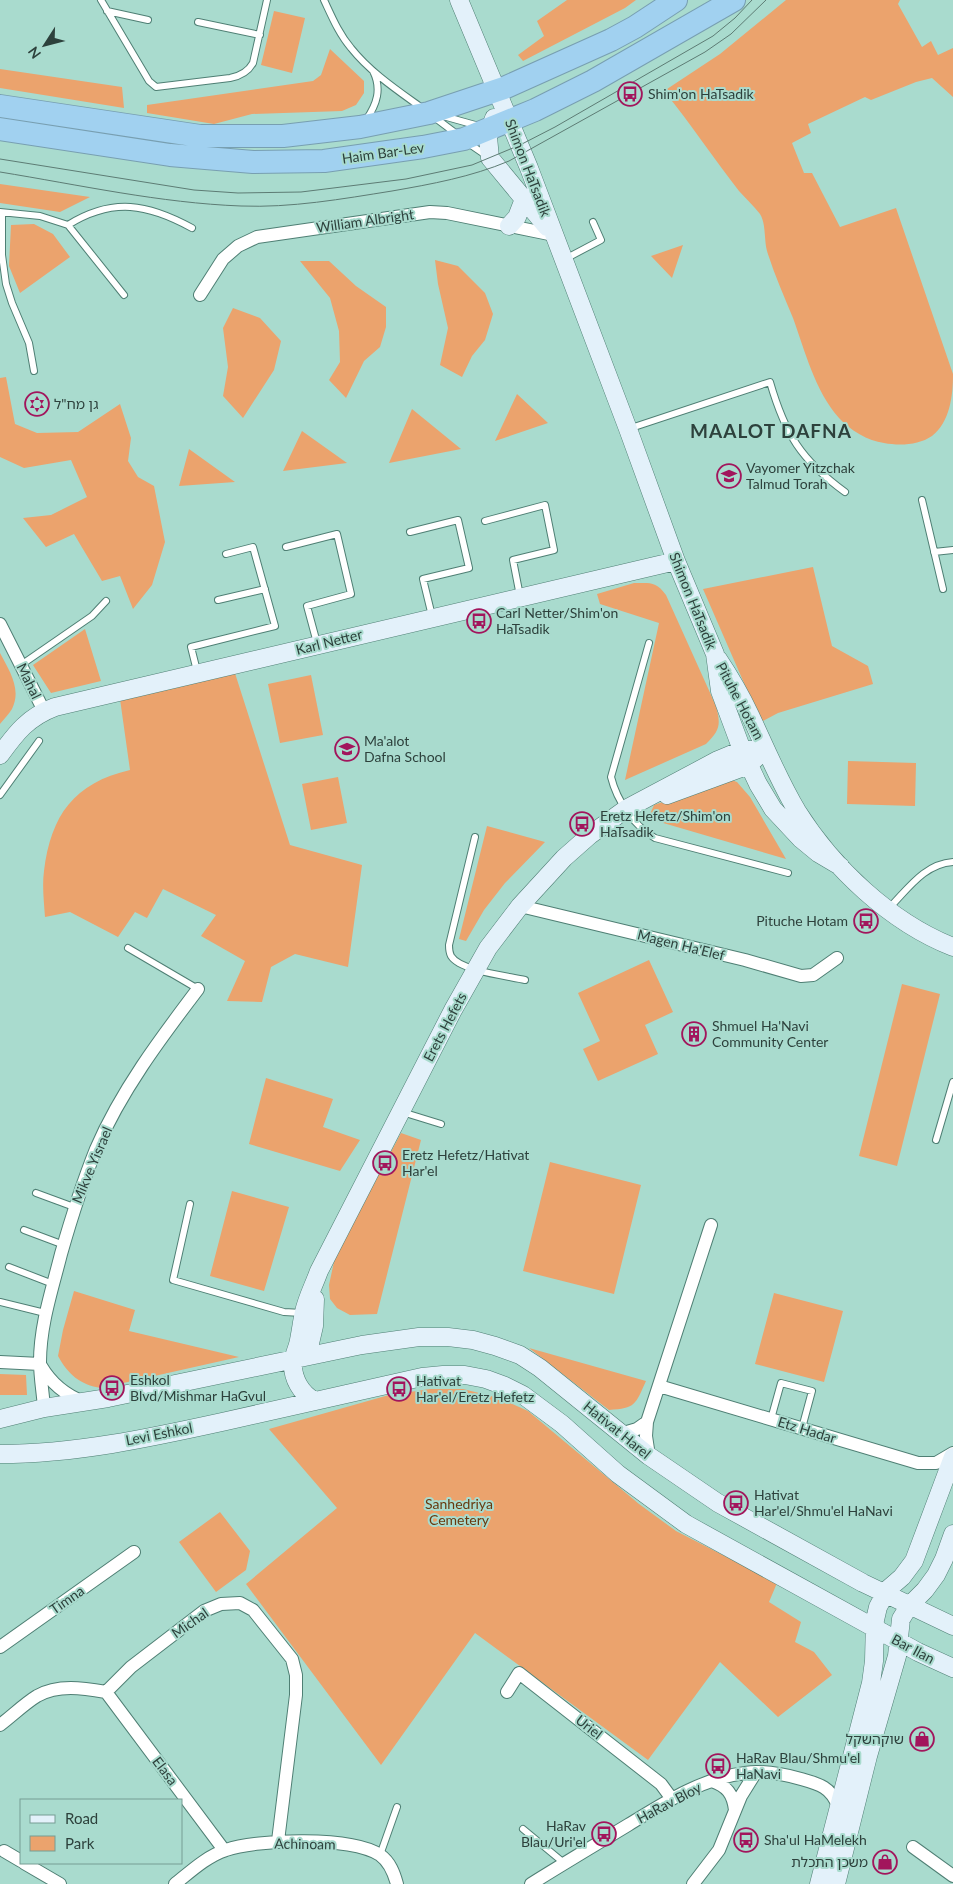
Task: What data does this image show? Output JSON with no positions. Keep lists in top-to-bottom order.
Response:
{
  "streets": {
    "highway": ["Haim Bar-Lev"],
    "street": [
      "Shimon HaTsadik",
      "William Albright",
      "Karl Netter",
      "Mahal",
      "Pituhe Hotam",
      "Magen Ha'Elef",
      "Erets Hefets",
      "Mikve Yisrael",
      "Hativat Harel",
      "Etz Hadar",
      "Levi Eshkol",
      "Timna",
      "Michal",
      "Bar Ilan",
      "Uriel",
      "Elasa",
      "HaRav Bloy",
      "Achinoam"
    ]
  },
  "crossings": [
    ["Haim Bar-Lev", "Shimon HaTsadik"],
    ["Shimon HaTsadik", "William Albright"],
    ["Shimon HaTsadik", "Karl Netter"],
    ["Shimon HaTsadik", "Pituhe Hotam"],
    ["Shimon HaTsadik", "Erets Hefets"],
    ["Karl Netter", "Mahal"],
    ["Pituhe Hotam", "Erets Hefets"],
    ["Magen Ha'Elef", "Erets Hefets"],
    ["Erets Hefets", "Hativat Harel"],
    ["Michal", "Elasa"],
    ["Michal", "Achinoam"],
    ["Uriel", "HaRav Bloy"],
    ["Elasa", "Achinoam"]
  ],
  "districts": ["MAALOT DAFNA"],
  "parks": ["Sanhedriya Cemetery"],
  "places": {
    "bus stop": [
      "Shim'on HaTsadik",
      "Carl Netter/Shim'on HaTsadik",
      "Eretz Hefetz/Shim'on HaTsadik",
      "Pituche Hotam",
      "Eretz Hefetz/Hativat Har'el",
      "Eshkol Blvd/Mishmar HaGvul",
      "Hativat Har'el/Eretz Hefetz",
      "Hativat Har'el/Shmu'el HaNavi",
      "HaRav Blau/Shmu'el HaNavi",
      "HaRav Blau/Uri'el",
      "Sha'ul HaMelekh"
    ],
    "synagogue": ["גן מח\"ל"],
    "school or university": ["Vayomer Yitzchak Talmud Torah", "Ma'alot Dafna School"],
    "building": ["Shmuel Ha'Navi Community Center"],
    "shop": ["שוקהשקל", "משכן התכלת"]
  },
  "legend": ["Road", "Park"],
  "north": "bottom left"
}
